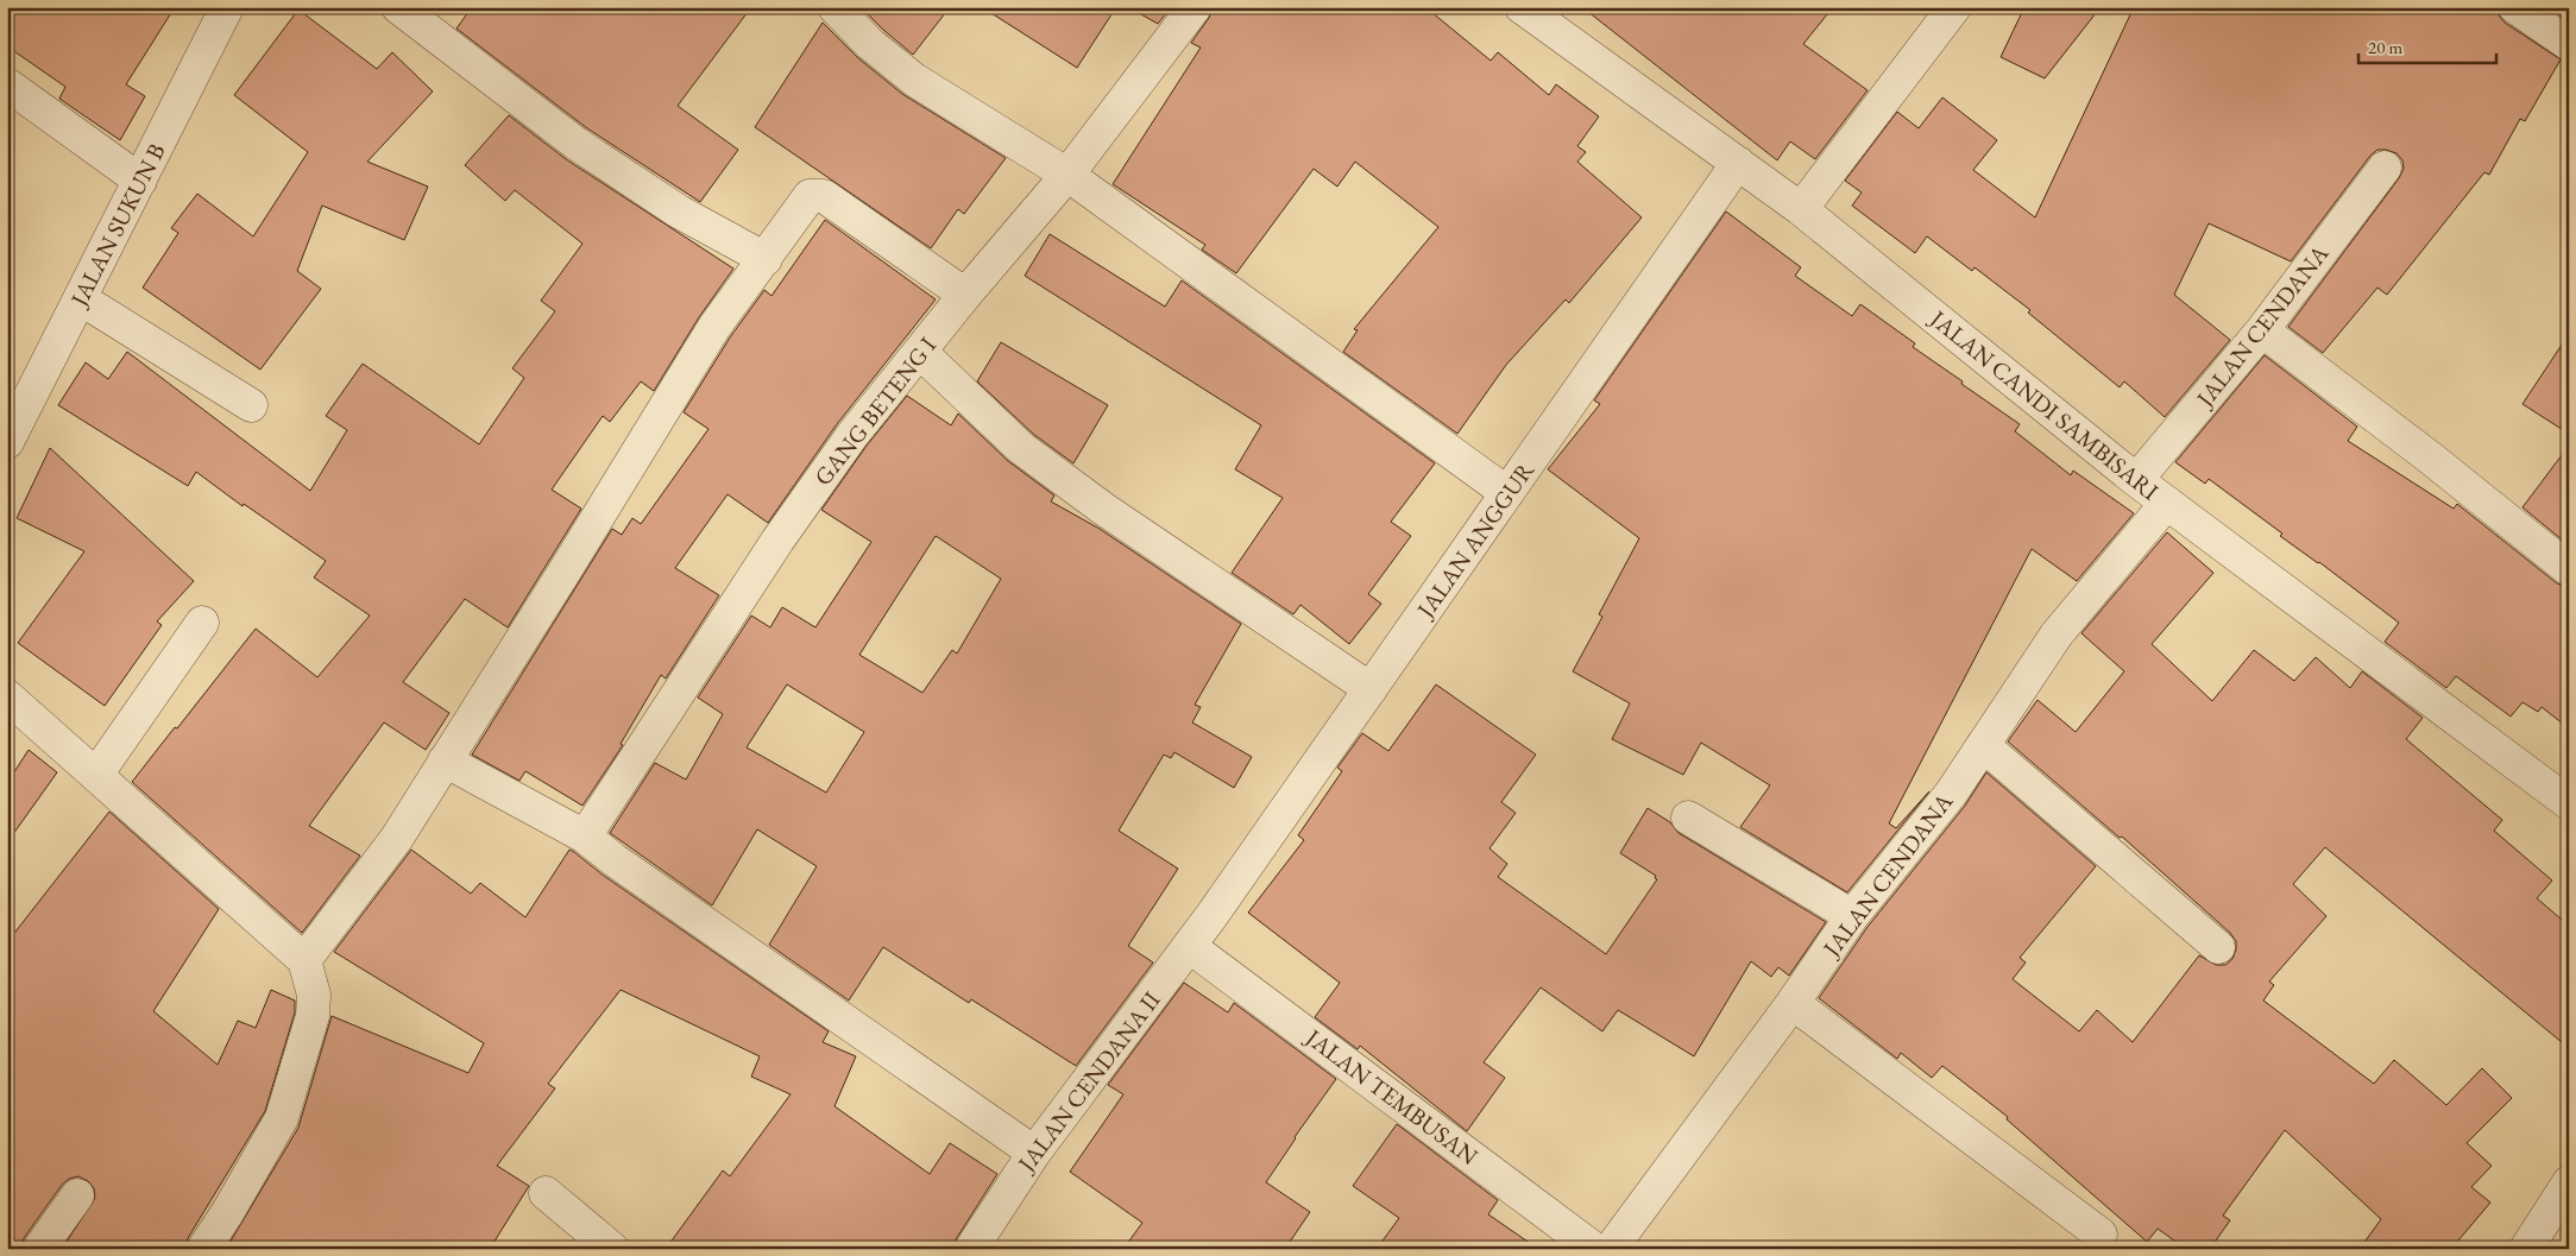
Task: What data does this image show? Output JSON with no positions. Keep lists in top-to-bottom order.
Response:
{
  "streets": {
    "street": [
      "JALAN SUKUN B",
      "JALAN CENDANA",
      "JALAN CANDI SAMBISARI",
      "GANG BETENG I",
      "JALAN ANGGUR",
      "JALAN CENDANA II",
      "JALAN TEMBUSAN"
    ]
  },
  "crossings": [
    ["JALAN CENDANA", "JALAN CANDI SAMBISARI"],
    ["JALAN CANDI SAMBISARI", "JALAN ANGGUR"],
    ["JALAN ANGGUR", "JALAN CENDANA II"],
    ["JALAN CENDANA II", "JALAN TEMBUSAN"]
  ],
  "scale_bar": "20 m"
}
